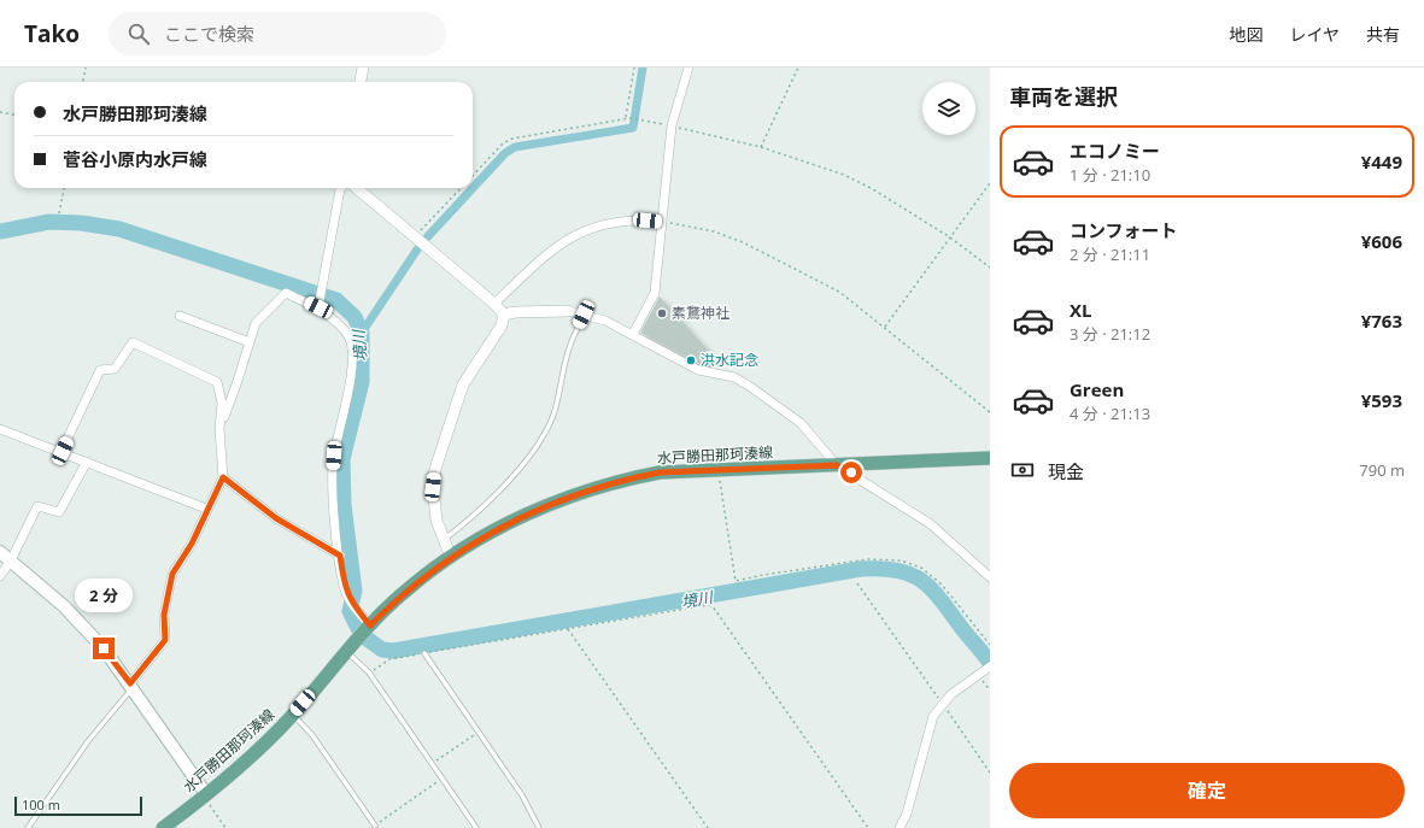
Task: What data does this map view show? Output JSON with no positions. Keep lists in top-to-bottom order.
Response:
{
  "streets": {
    "main road": ["水戸勝田那珂湊線"]
  },
  "water": ["境川"],
  "places": ["素鵞神社", "洪水記念"],
  "scale_bar": "100 m",
  "page": {
    "header": "Tako",
    "search": "ここで検索",
    "nav": ["地図", "レイヤ", "共有"],
    "heading": "車両を選択",
    "banner": ["水戸勝田那珂湊線", "菅谷小原内水戸線"],
    "list": [
      {
        "name": "エコノミー",
        "note": "1 分 · 21:10",
        "value": "¥449"
      },
      {
        "name": "コンフォート",
        "note": "2 分 · 21:11",
        "value": "¥606"
      },
      {
        "name": "XL",
        "note": "3 分 · 21:12",
        "value": "¥763"
      },
      {
        "name": "Green",
        "note": "4 分 · 21:13",
        "value": "¥593"
      }
    ],
    "pay": ["現金", "790 m"],
    "bubble": "2 分",
    "buttons": "確定",
    "scale": "100 m"
  }
}
